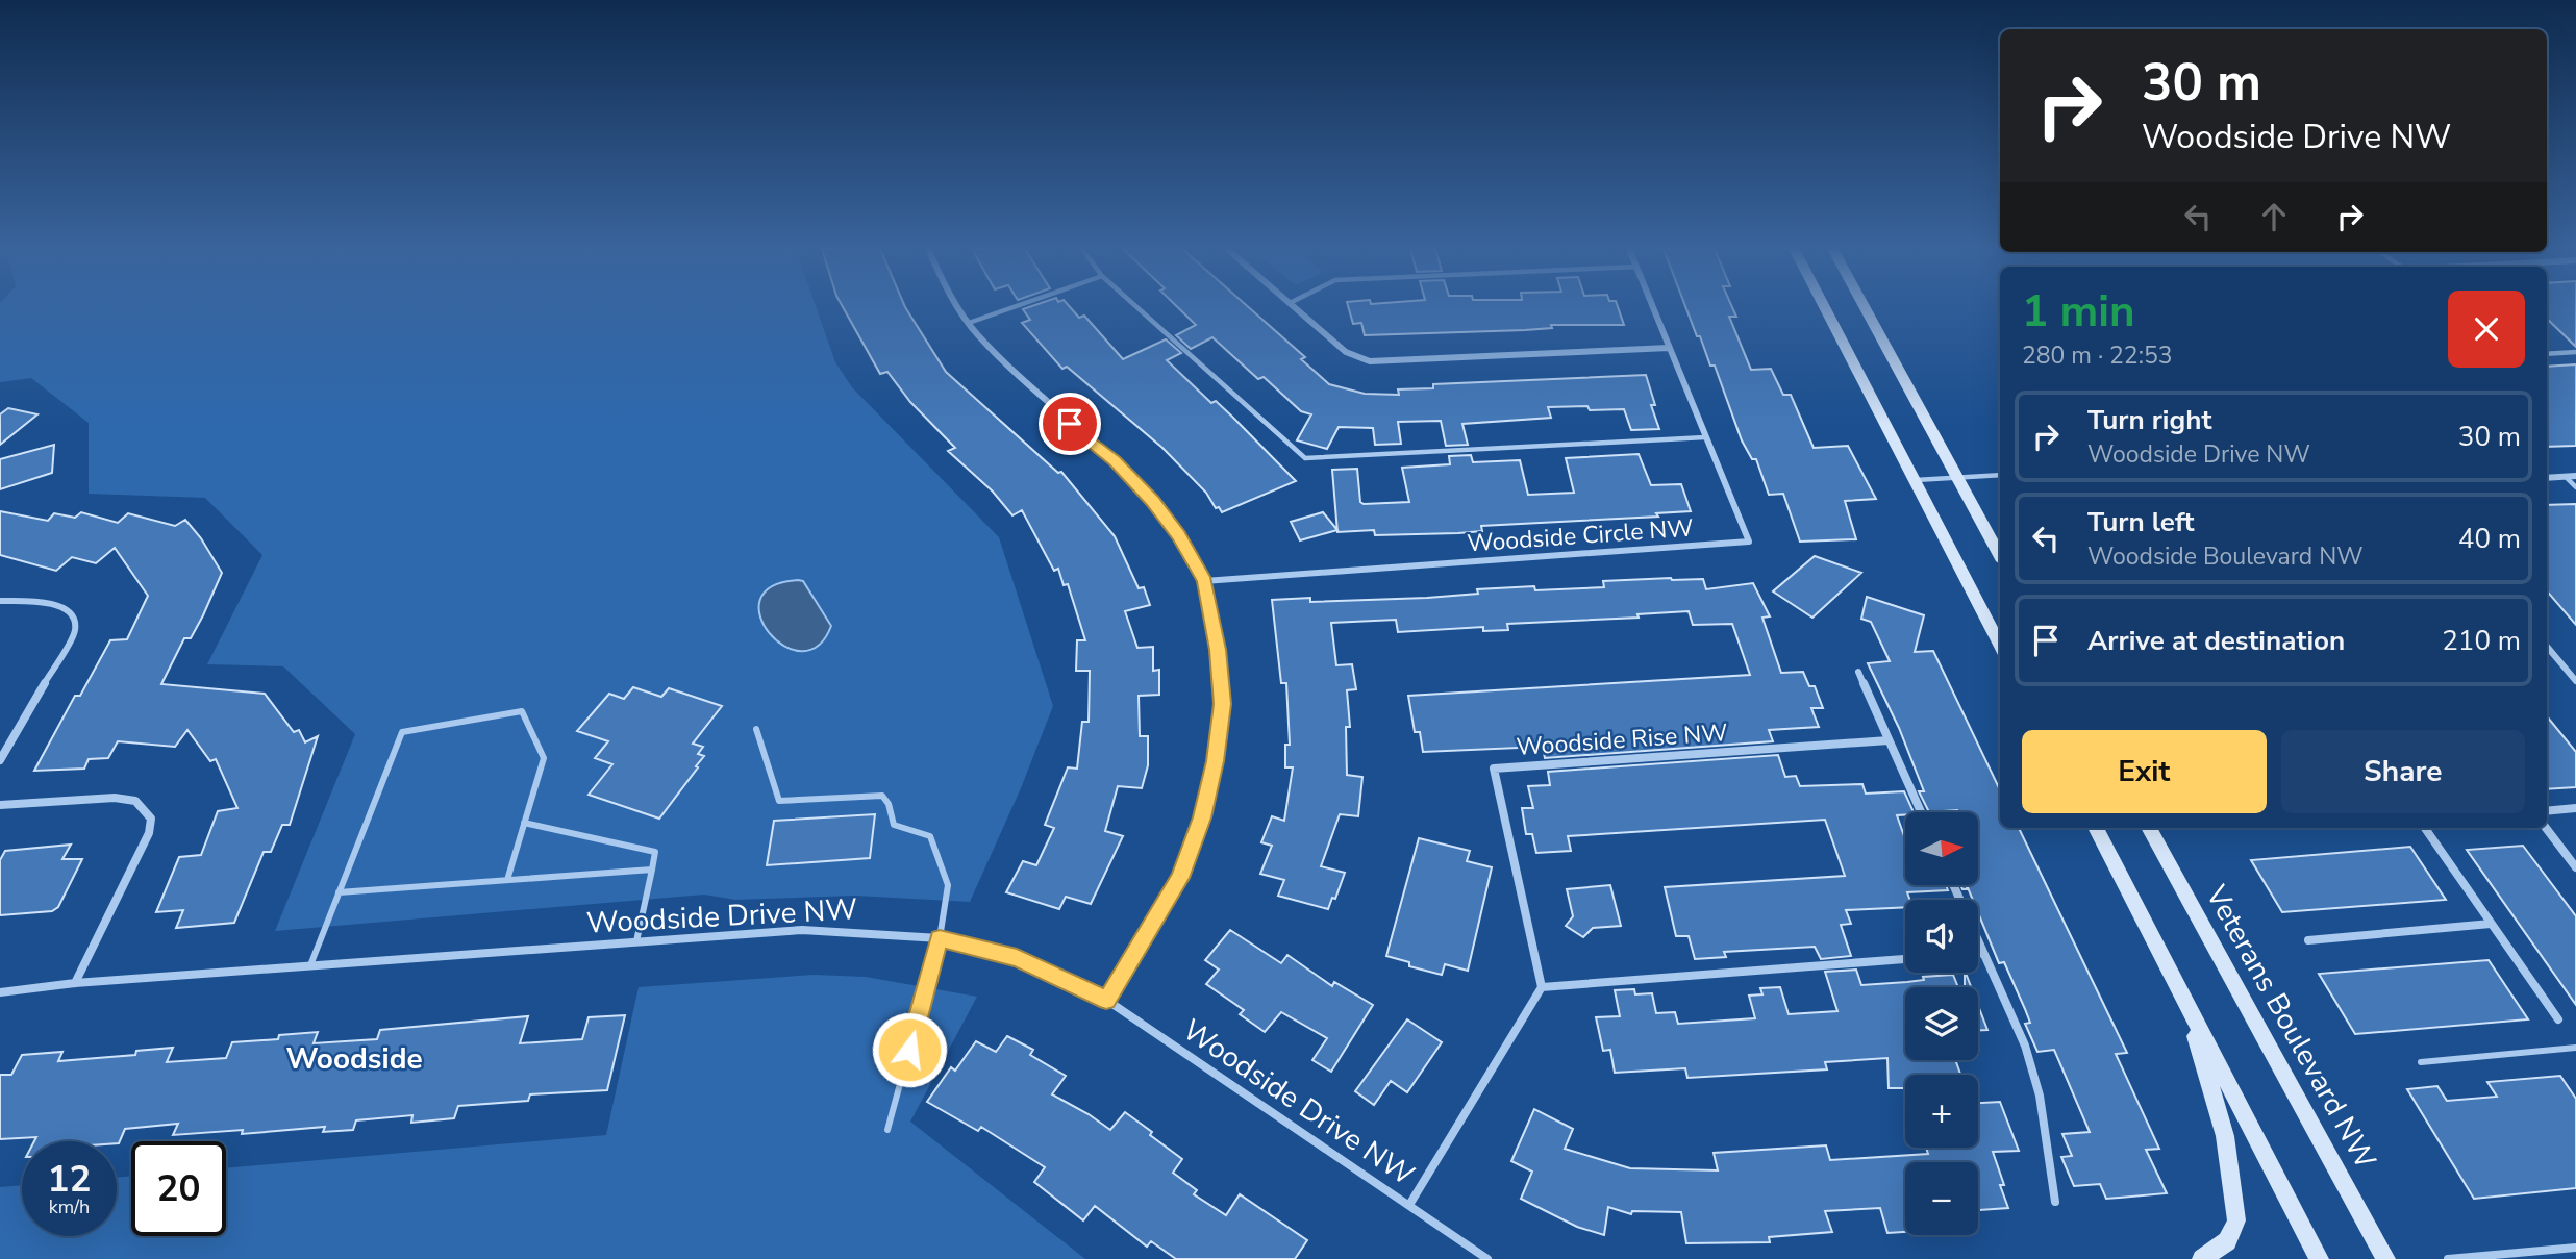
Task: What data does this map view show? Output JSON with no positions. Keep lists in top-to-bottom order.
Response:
{
  "streets": {
    "main road": ["Veterans Boulevard NW"],
    "street": ["Woodside Circle NW", "Woodside Rise NW", "Woodside Drive NW"]
  },
  "districts": ["Woodside"],
  "north": "right",
  "page": {
    "turn": ["30 m", "Woodside Drive NW"],
    "heading": ["1 min", "280 m · 22:53"],
    "list": [
      {
        "name": "Turn right",
        "note": "Woodside Drive NW",
        "value": "30 m"
      },
      {
        "name": "Turn left",
        "note": "Woodside Boulevard NW",
        "value": "40 m"
      },
      {
        "name": "Arrive at destination",
        "value": "210 m"
      }
    ],
    "buttons": ["Exit", "Share"],
    "map_buttons": ["+", "−"],
    "speed": "12 km/h",
    "limit": "20"
  }
}
